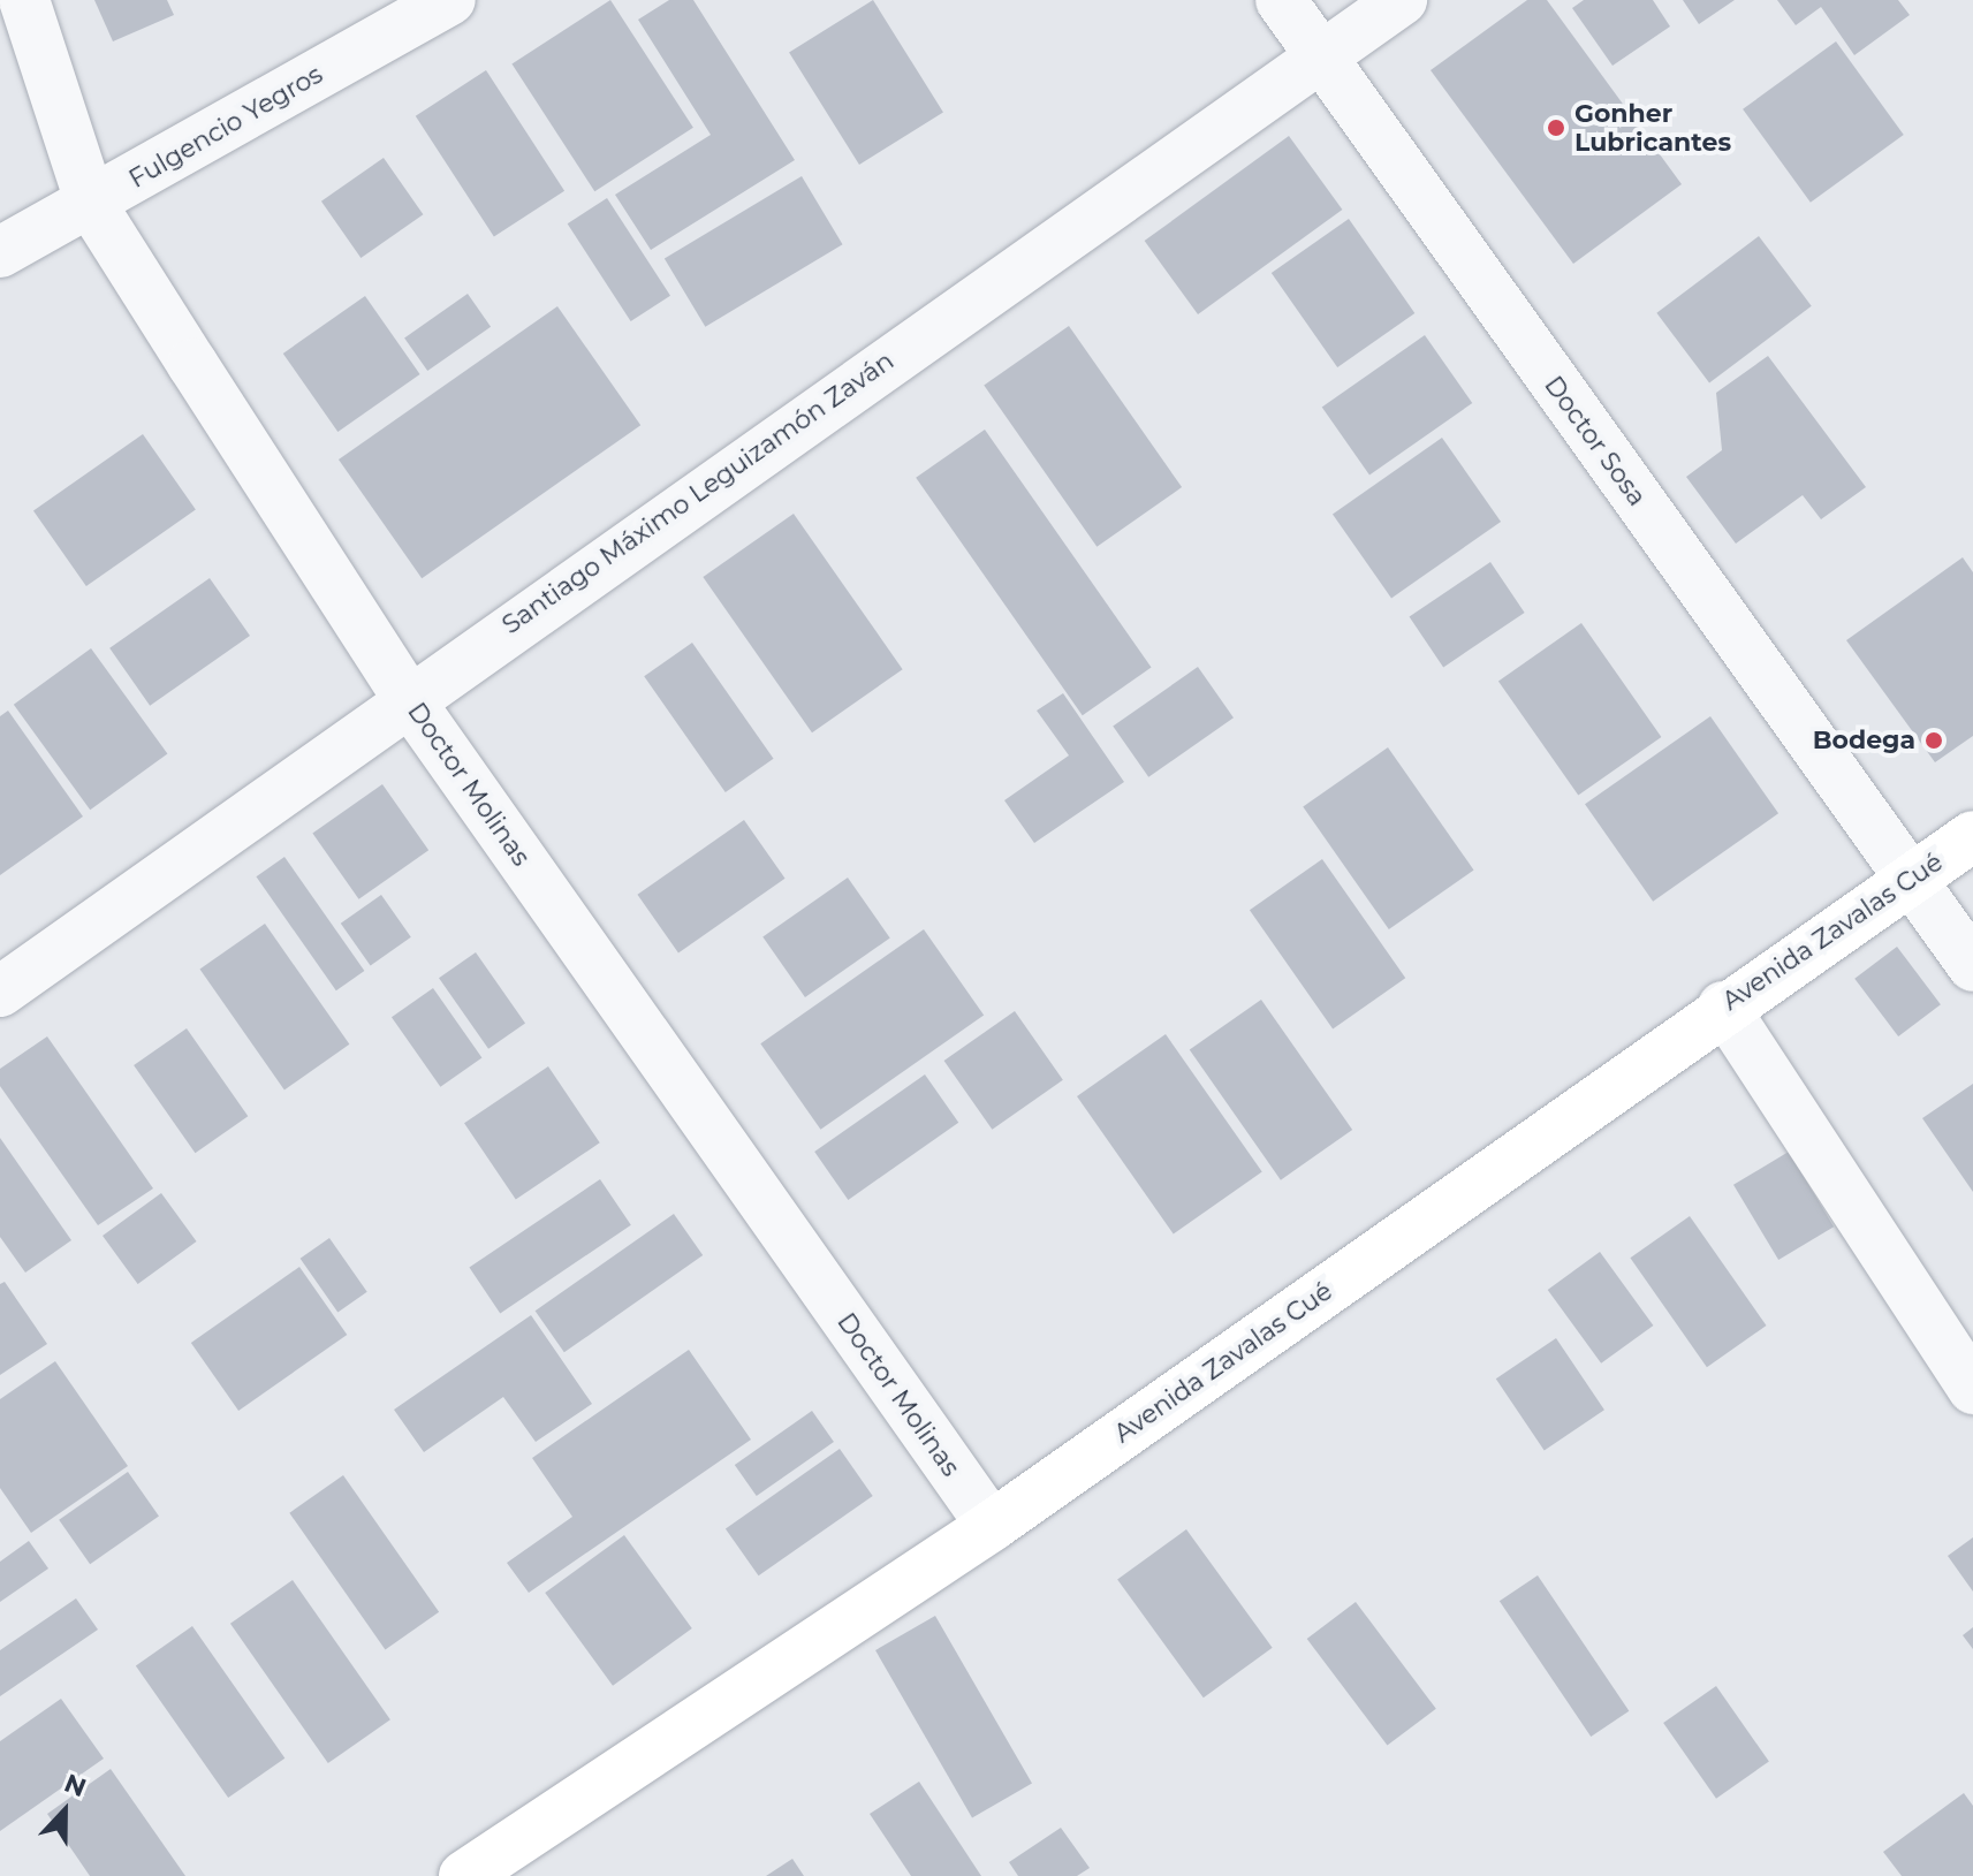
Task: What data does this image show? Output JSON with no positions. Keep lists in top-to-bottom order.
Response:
{
  "streets": {
    "main road": ["Avenida Zavalas Cué"],
    "street": [
      "Fulgencio Yegros",
      "Doctor Sosa",
      "Santiago Máximo Leguizamón Zaván",
      "Doctor Molinas"
    ]
  },
  "crossings": [
    ["Fulgencio Yegros", "Doctor Molinas"],
    ["Doctor Sosa", "Santiago Máximo Leguizamón Zaván"],
    ["Doctor Sosa", "Avenida Zavalas Cué"],
    ["Santiago Máximo Leguizamón Zaván", "Doctor Molinas"],
    ["Doctor Molinas", "Avenida Zavalas Cué"]
  ],
  "places": ["Gonher Lubricantes", "Bodega"],
  "north": "top"
}
